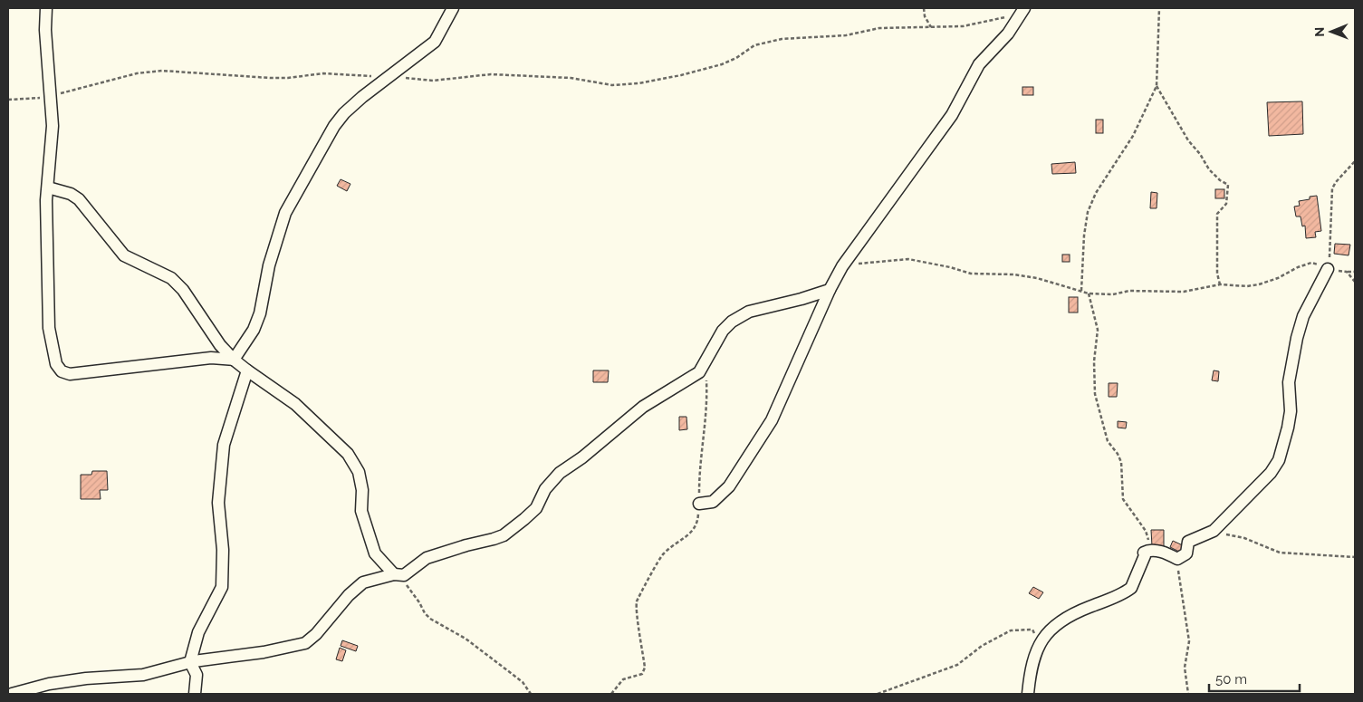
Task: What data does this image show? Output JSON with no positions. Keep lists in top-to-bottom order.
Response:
{
  "scale_bar": "50 m",
  "north": "left"
}
